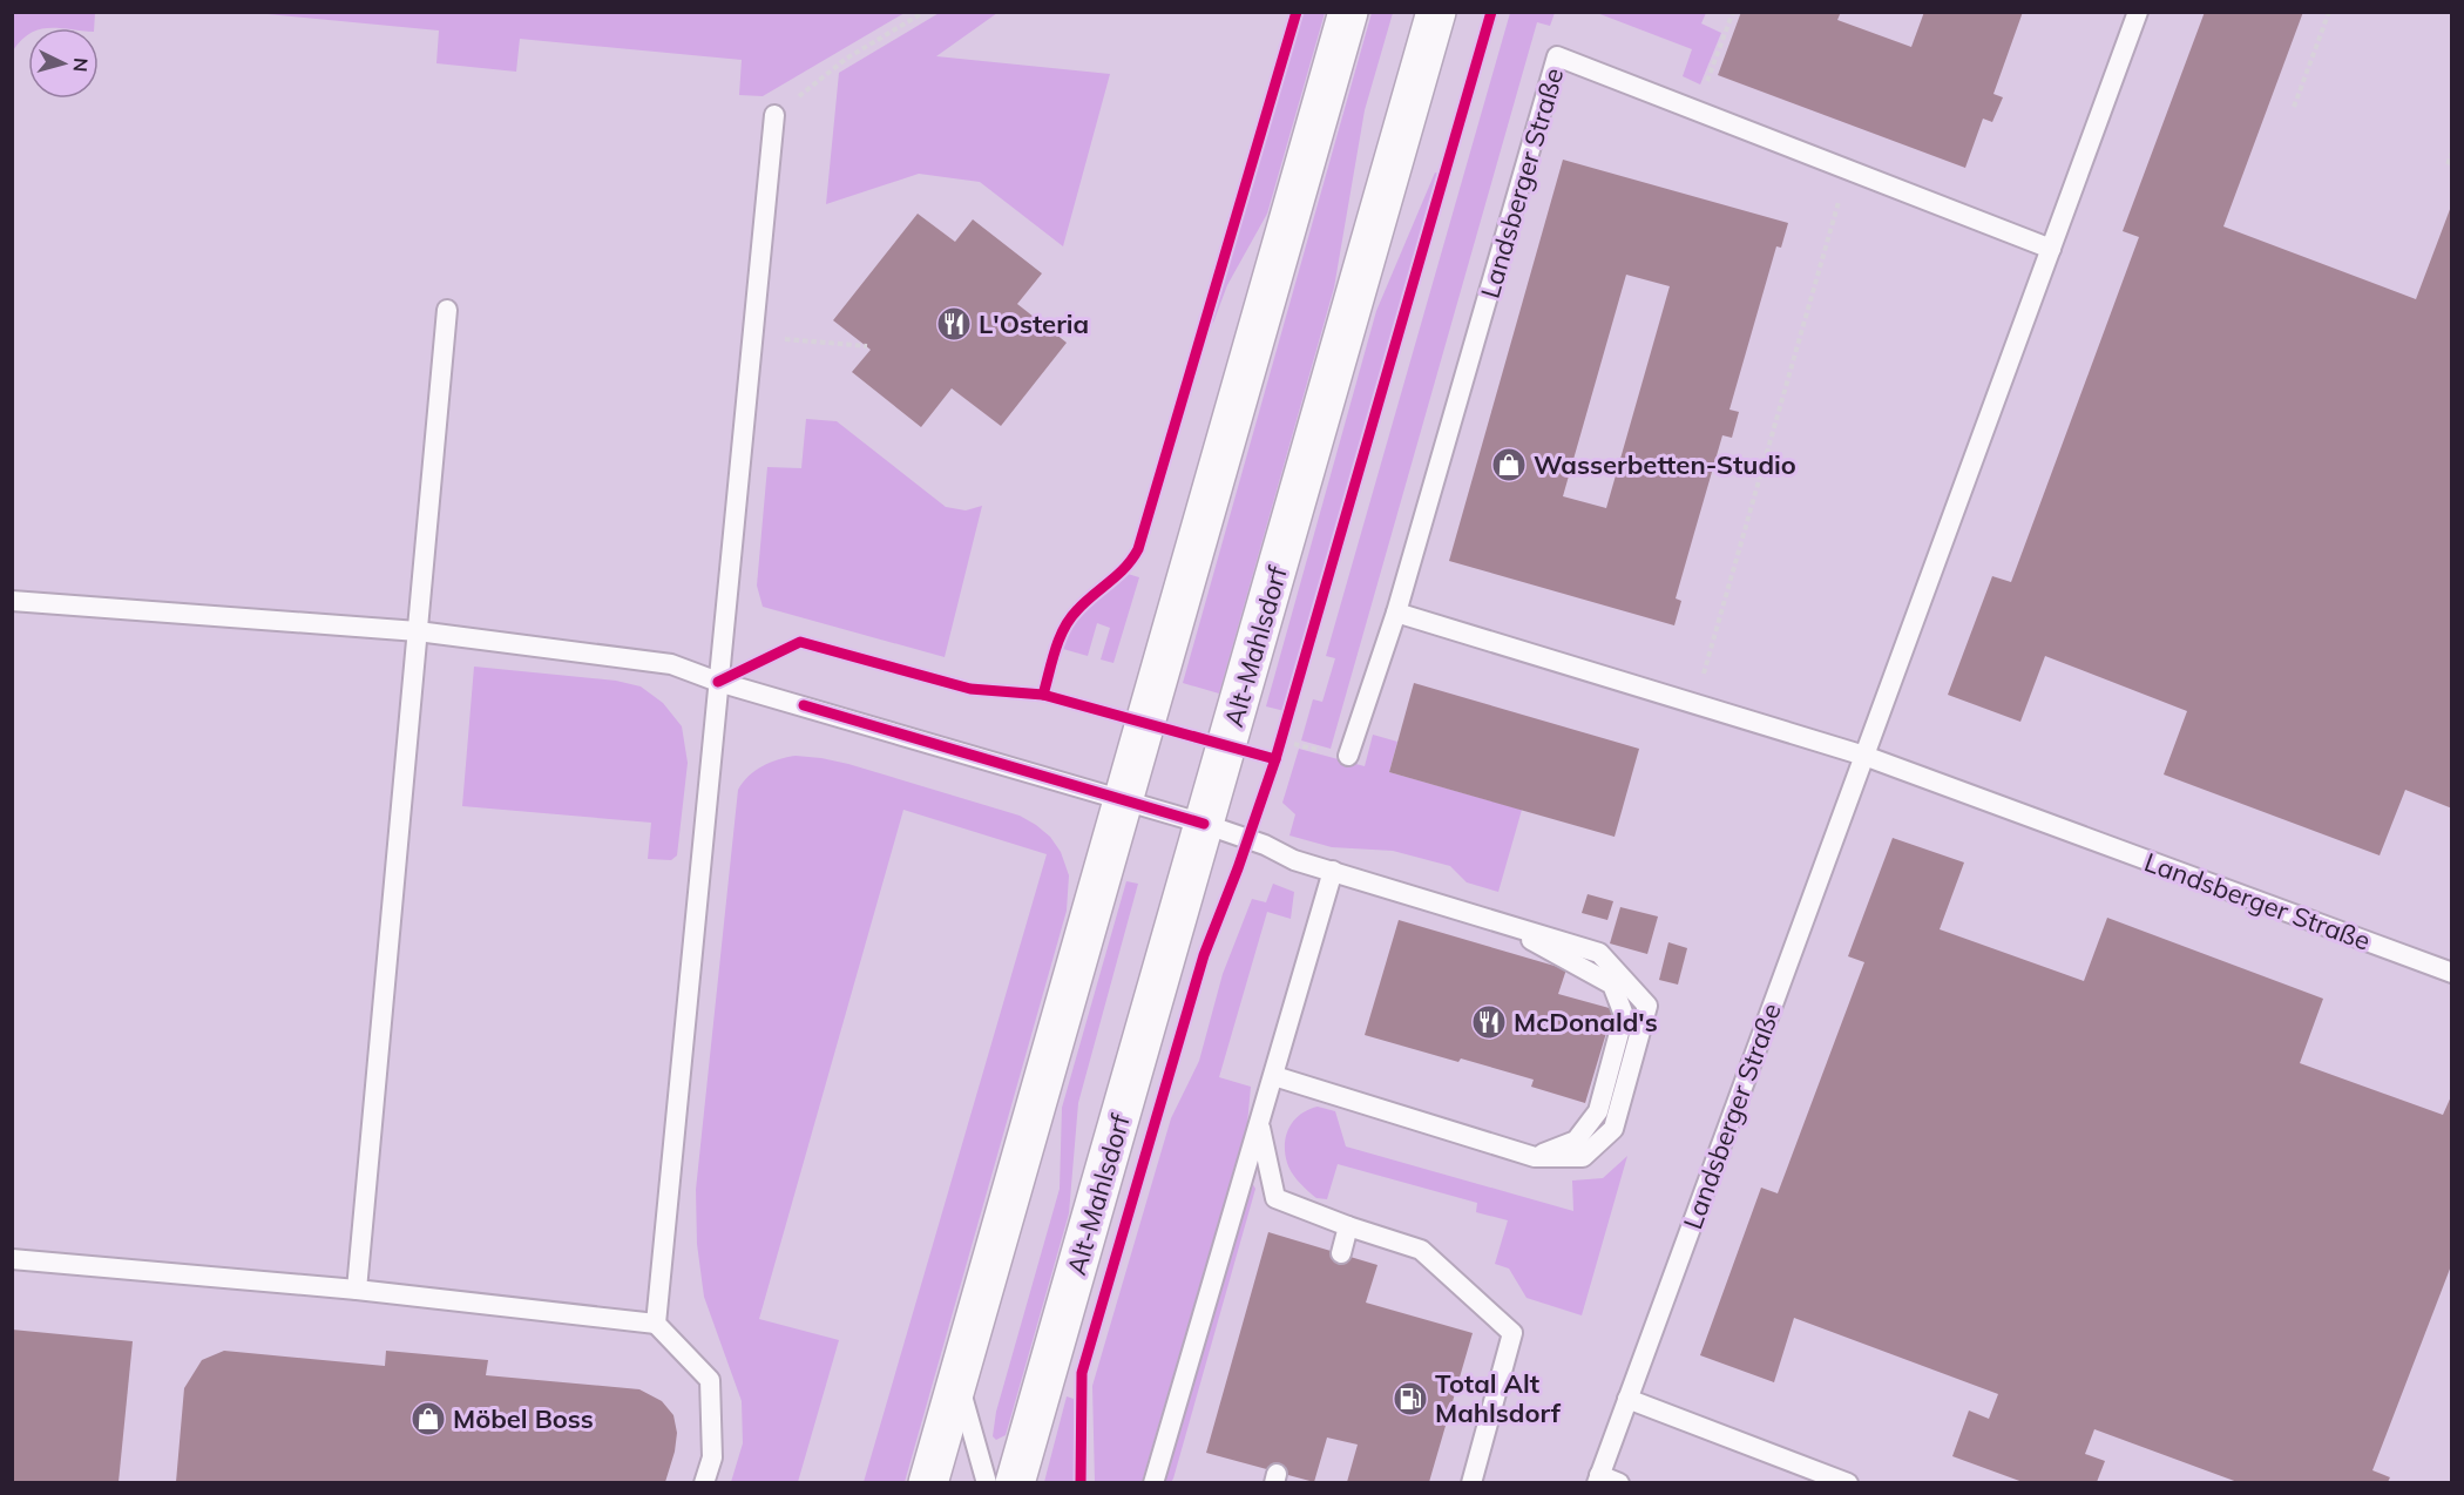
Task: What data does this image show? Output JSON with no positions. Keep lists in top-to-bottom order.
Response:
{
  "streets": {
    "main road": ["Alt-Mahlsdorf"],
    "lane": ["Landsberger Straße"]
  },
  "places": {
    "restaurant": ["L'Osteria", "McDonald's"],
    "shop": ["Wasserbetten-Studio", "Möbel Boss"],
    "fuel station": ["Total Alt Mahlsdorf"]
  },
  "north": "right"
}
